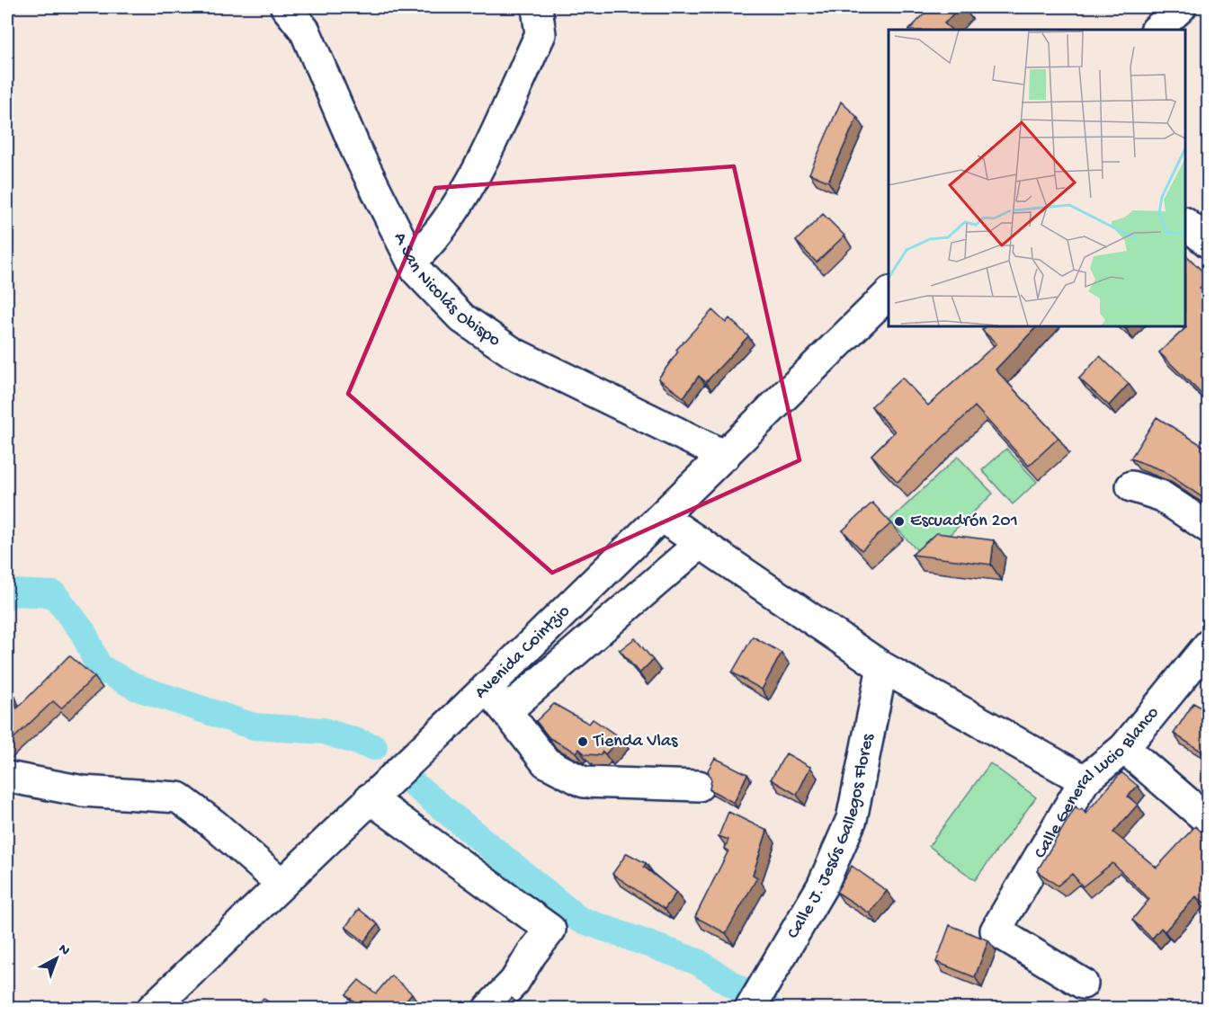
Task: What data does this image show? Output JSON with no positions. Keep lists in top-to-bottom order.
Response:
{
  "streets": {
    "street": [
      "A San Nicolás Obispo",
      "Avenida Cointzio",
      "Calle General Lucio Blanco",
      "Calle J. Jesús Gallegos Flores"
    ]
  },
  "crossings": [
    ["A San Nicolás Obispo", "Avenida Cointzio"]
  ],
  "places": ["Escuadrón 201", "Tienda Vlas"],
  "north": "top right"
}
